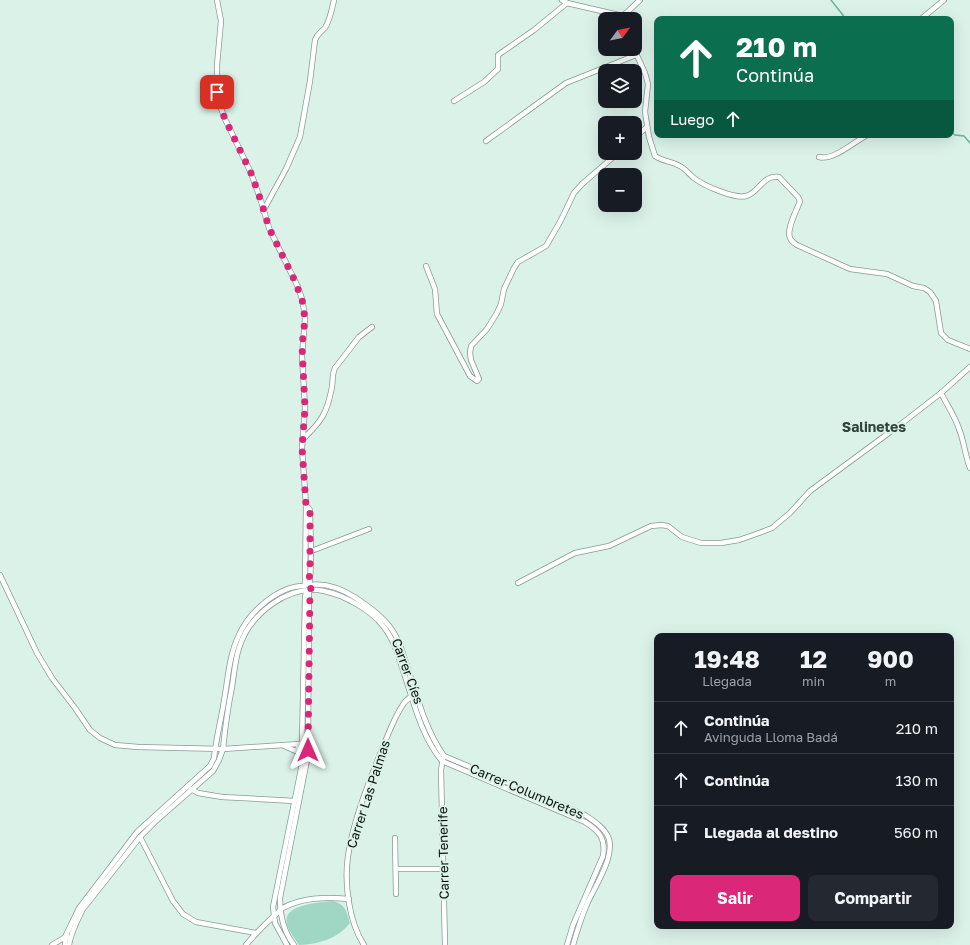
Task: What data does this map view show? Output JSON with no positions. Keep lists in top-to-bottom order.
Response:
{
  "streets": {
    "street": [
      "Carrer Cíes",
      "Carrer Columbretes",
      "Carrer Las Palmas",
      "Carrer Tenerife"
    ]
  },
  "crossings": [
    ["Carrer Cíes", "Carrer Columbretes"],
    ["Carrer Cíes", "Carrer Las Palmas"],
    ["Carrer Cíes", "Carrer Tenerife"],
    ["Carrer Columbretes", "Carrer Tenerife"]
  ],
  "districts": ["Salinetes"],
  "north": "top right",
  "page": {
    "map_buttons": ["+", "−"],
    "turn": ["210 m", "Continúa"],
    "then": "Luego",
    "eta": [
      "19:48",
      "Llegada",
      "12",
      "min",
      "900",
      "m"
    ],
    "list": [
      {
        "name": "Continúa",
        "note": "Avinguda Lloma Badá",
        "value": "210 m"
      },
      {
        "name": "Continúa",
        "value": "130 m"
      },
      {
        "name": "Llegada al destino",
        "value": "560 m"
      }
    ],
    "buttons": ["Salir", "Compartir"]
  }
}
